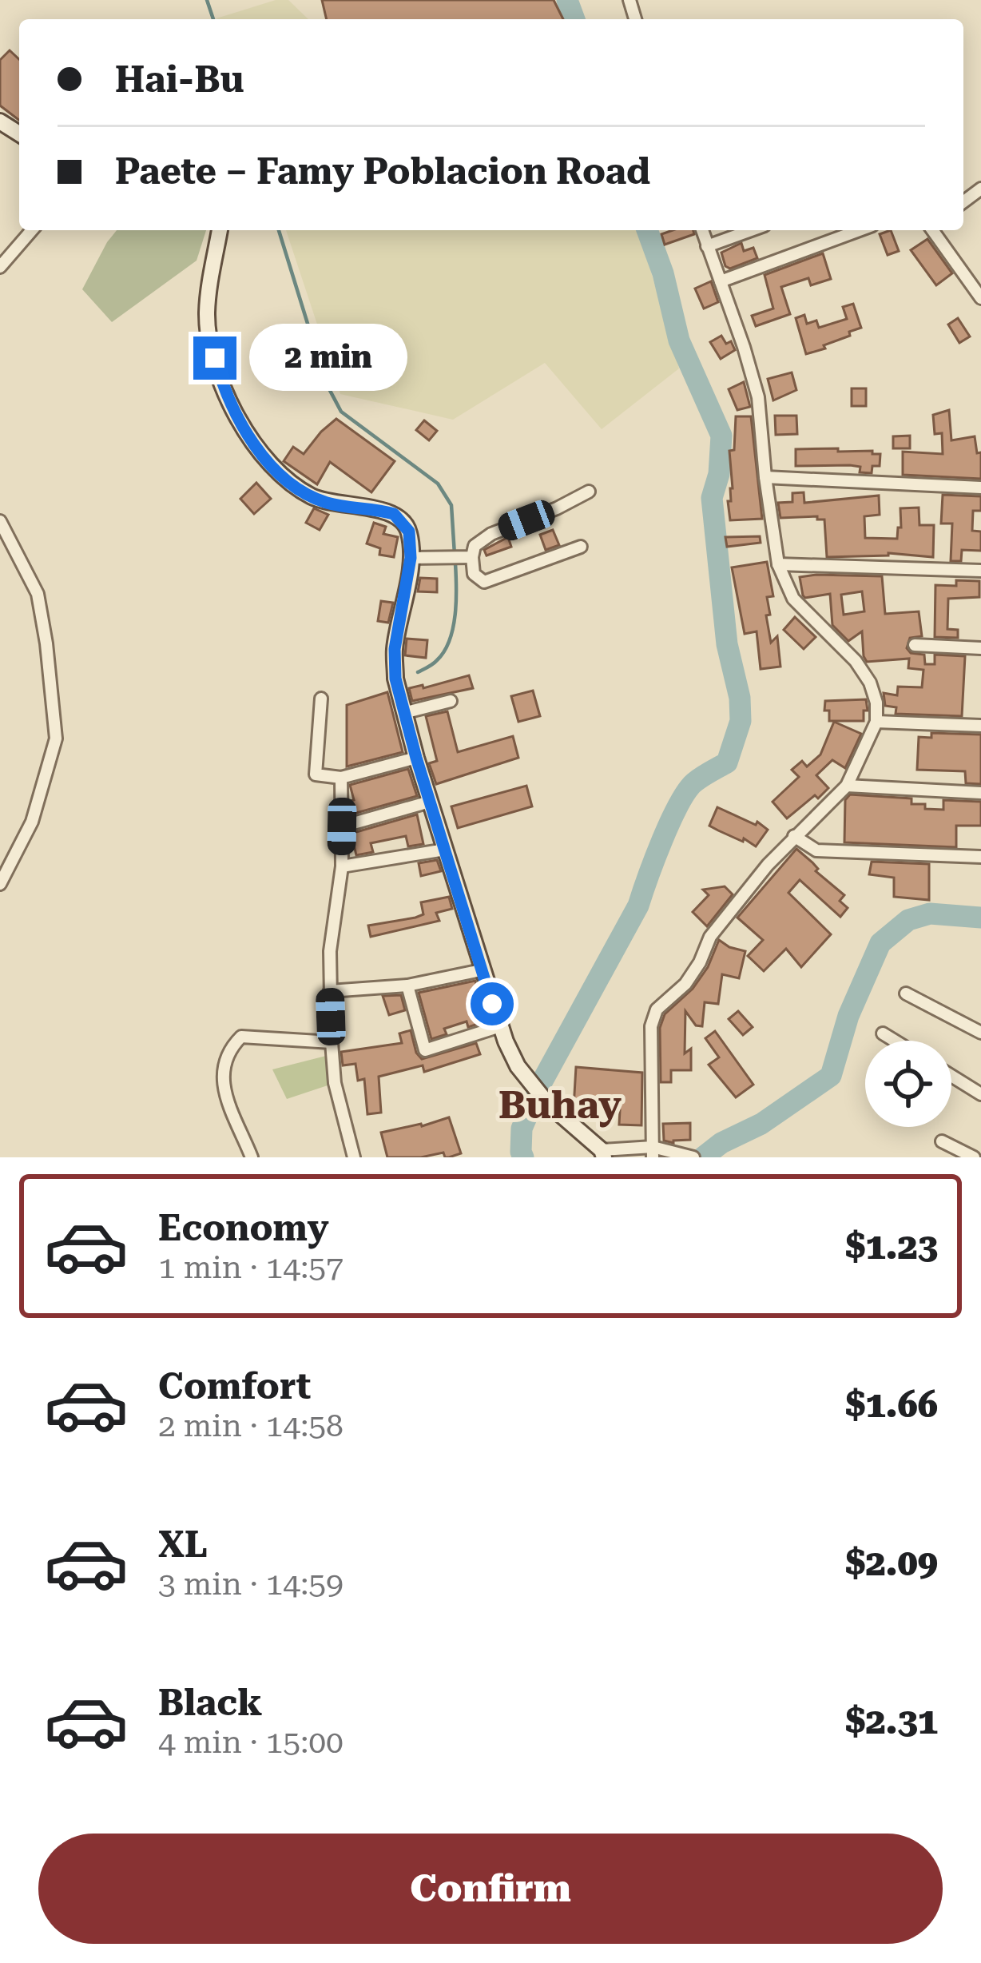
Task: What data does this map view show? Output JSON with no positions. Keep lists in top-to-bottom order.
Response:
{
  "districts": ["Buhay"],
  "page": {
    "banner": ["Hai-Bu", "Paete – Famy Poblacion Road"],
    "bubble": "2 min",
    "list": [
      {
        "name": "Economy",
        "note": "1 min · 14:57",
        "value": "$1.23"
      },
      {
        "name": "Comfort",
        "note": "2 min · 14:58",
        "value": "$1.66"
      },
      {
        "name": "XL",
        "note": "3 min · 14:59",
        "value": "$2.09"
      },
      {
        "name": "Black",
        "note": "4 min · 15:00",
        "value": "$2.31"
      }
    ],
    "buttons": "Confirm"
  }
}
